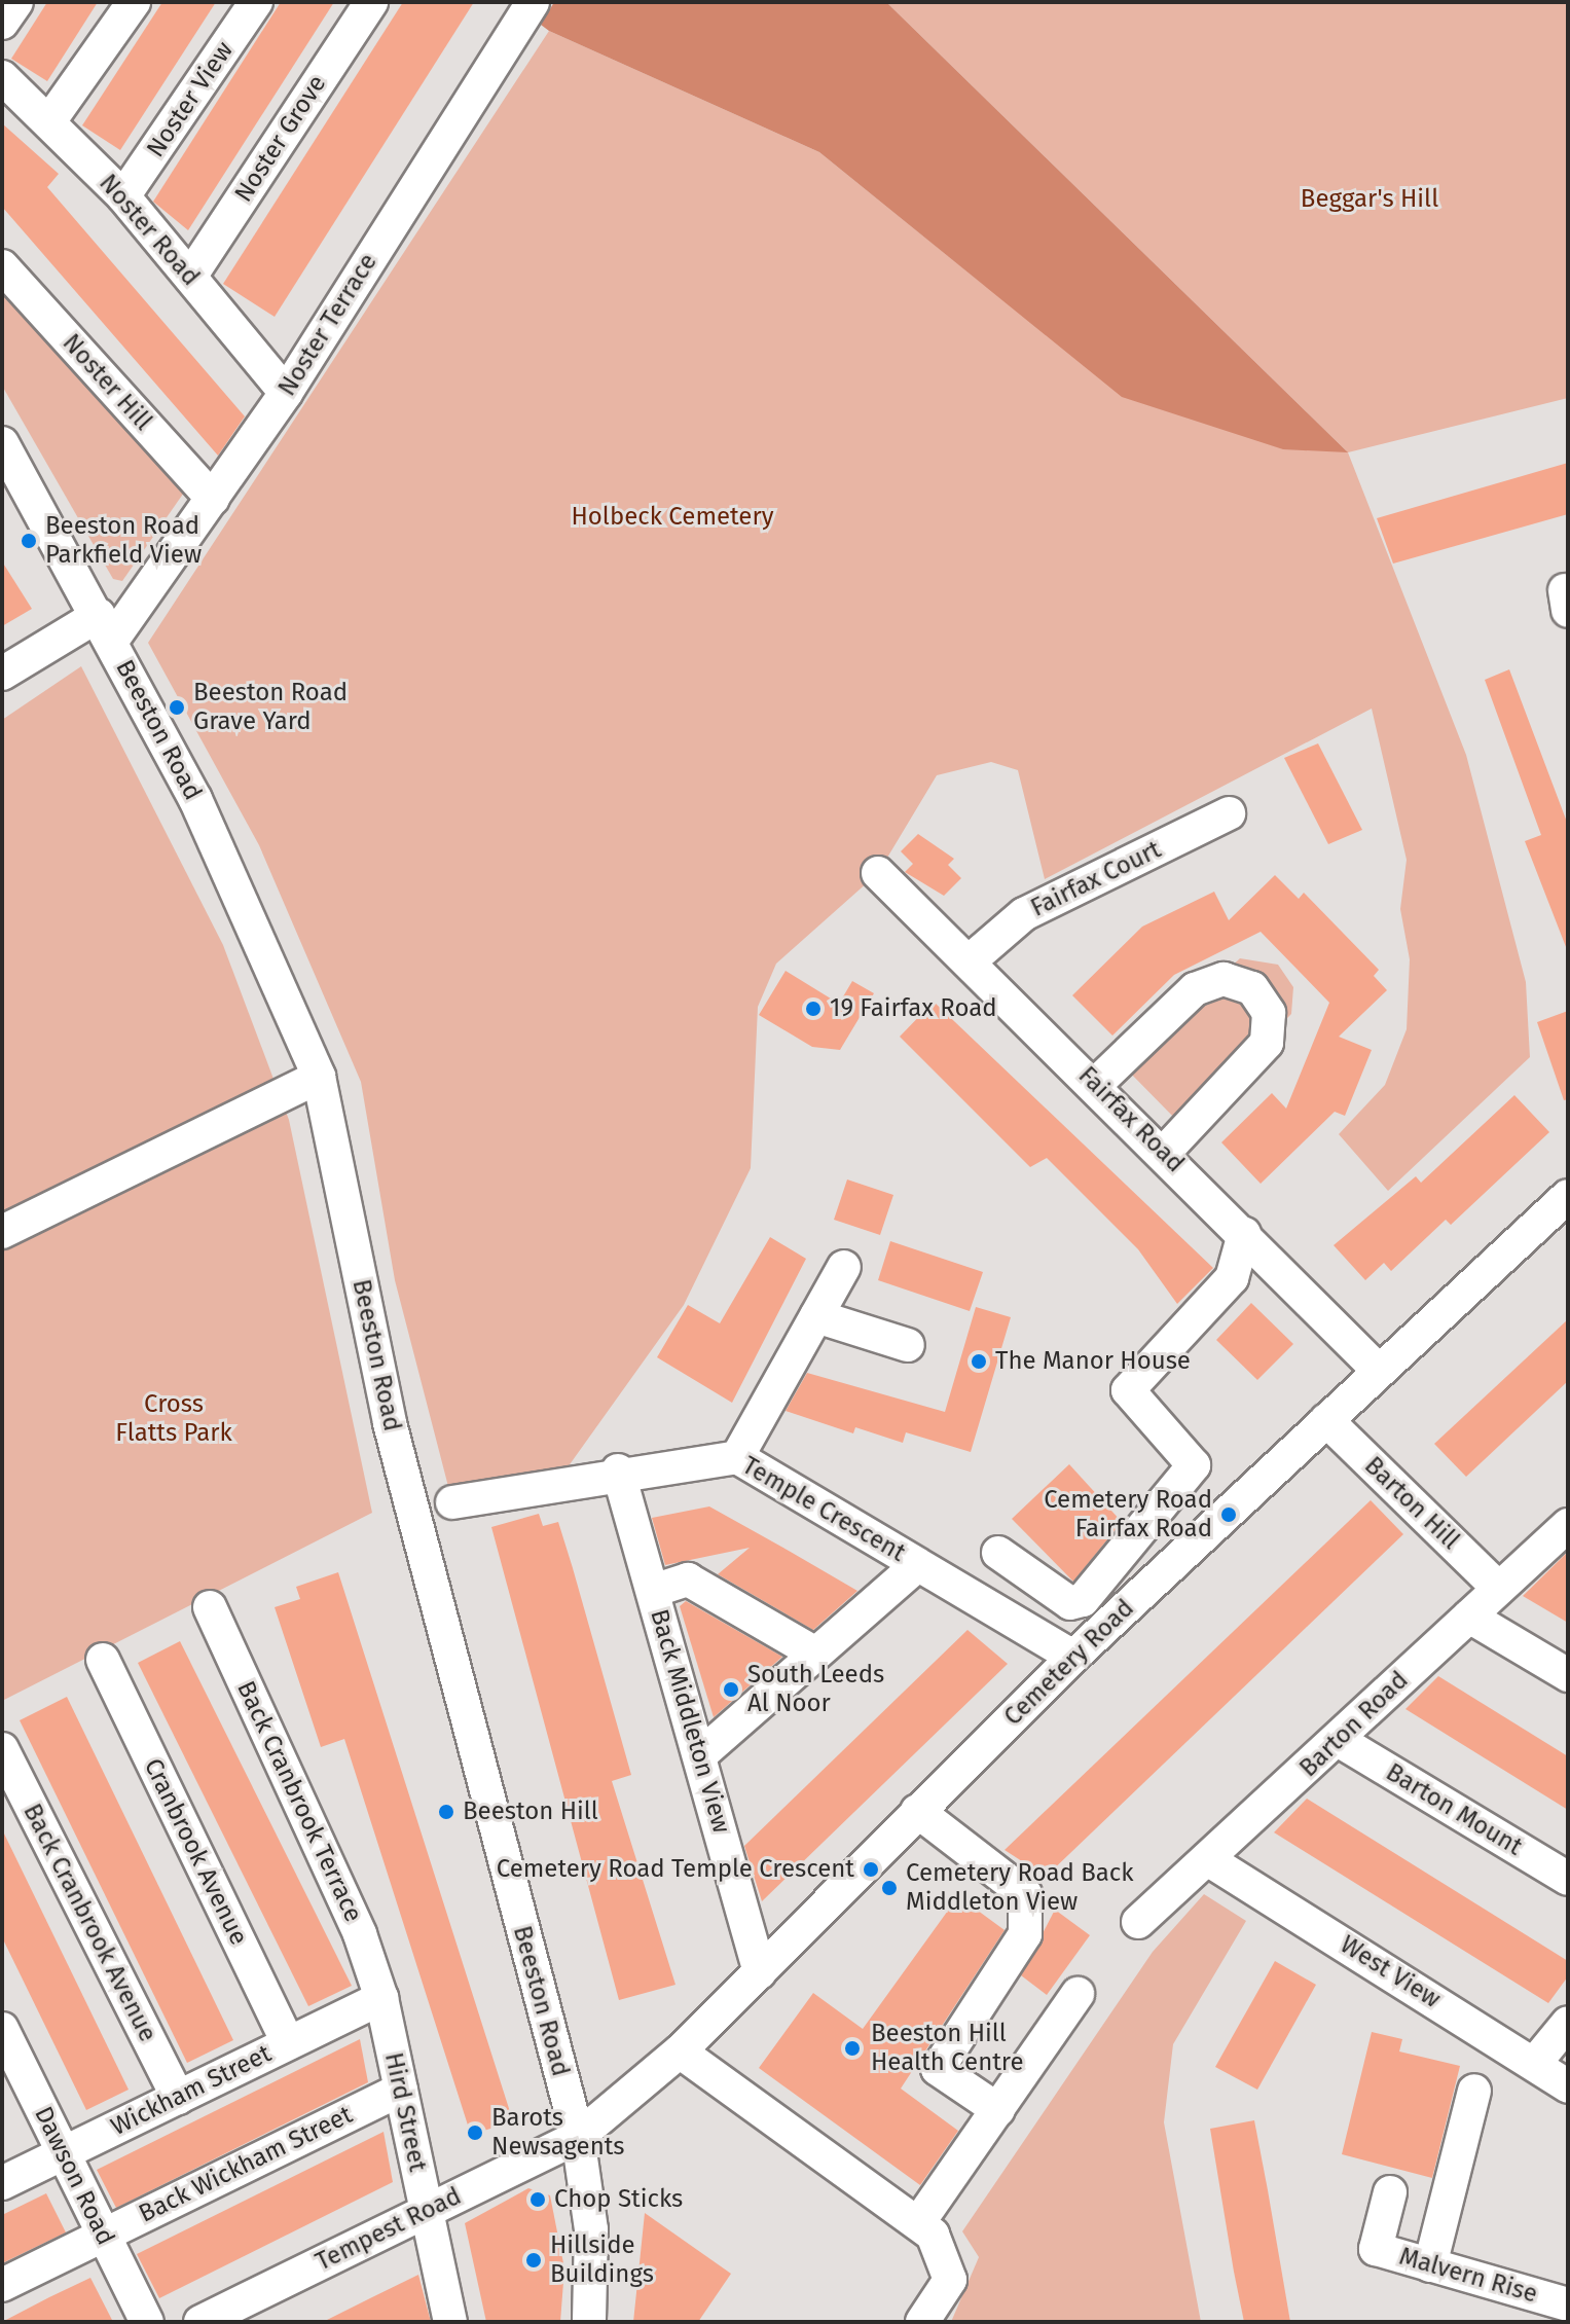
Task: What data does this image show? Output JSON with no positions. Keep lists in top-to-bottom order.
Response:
{
  "streets": {
    "street": [
      "Noster View",
      "Noster Grove",
      "Noster Road",
      "Noster Terrace",
      "Noster Hill",
      "Beeston Road",
      "Fairfax Court",
      "Fairfax Road",
      "Barton Hill",
      "Temple Crescent",
      "Cemetery Road",
      "Back Middleton View",
      "Barton Road",
      "Back Cranbrook Terrace",
      "Barton Mount",
      "Cranbrook Avenue",
      "Back Cranbrook Avenue",
      "West View",
      "Wickham Street",
      "Hird Street",
      "Back Wickham Street",
      "Dawson Road",
      "Tempest Road",
      "Malvern Rise"
    ]
  },
  "crossings": [
    ["Noster View", "Noster Road"],
    ["Noster Grove", "Noster Road"],
    ["Noster Road", "Noster Terrace"],
    ["Noster Terrace", "Noster Hill"],
    ["Noster Terrace", "Beeston Road"],
    ["Beeston Road", "Cemetery Road"],
    ["Beeston Road", "Tempest Road"],
    ["Fairfax Court", "Fairfax Road"],
    ["Fairfax Road", "Cemetery Road"],
    ["Barton Hill", "Cemetery Road"],
    ["Barton Hill", "Barton Road"],
    ["Temple Crescent", "Cemetery Road"],
    ["Temple Crescent", "Back Middleton View"],
    ["Cemetery Road", "Back Middleton View"],
    ["Cemetery Road", "Tempest Road"],
    ["Barton Road", "Barton Mount"],
    ["Barton Road", "West View"],
    ["Back Cranbrook Terrace", "Wickham Street"],
    ["Back Cranbrook Terrace", "Hird Street"],
    ["Cranbrook Avenue", "Wickham Street"],
    ["Back Cranbrook Avenue", "Wickham Street"],
    ["Wickham Street", "Hird Street"],
    ["Wickham Street", "Dawson Road"],
    ["Hird Street", "Back Wickham Street"],
    ["Hird Street", "Tempest Road"],
    ["Back Wickham Street", "Dawson Road"]
  ],
  "parks": ["Beggar's Hill", "Holbeck Cemetery", "Cross Flatts Park"],
  "places": [
    "Beeston Road Parkfield View",
    "Beeston Road Grave Yard",
    "19 Fairfax Road",
    "The Manor House",
    "Cemetery Road Fairfax Road",
    "South Leeds Al Noor",
    "Beeston Hill",
    "Cemetery Road Temple Crescent",
    "Cemetery Road Back Middleton View",
    "Beeston Hill Health Centre",
    "Barots Newsagents",
    "Chop Sticks",
    "Hillside Buildings"
  ]
}
